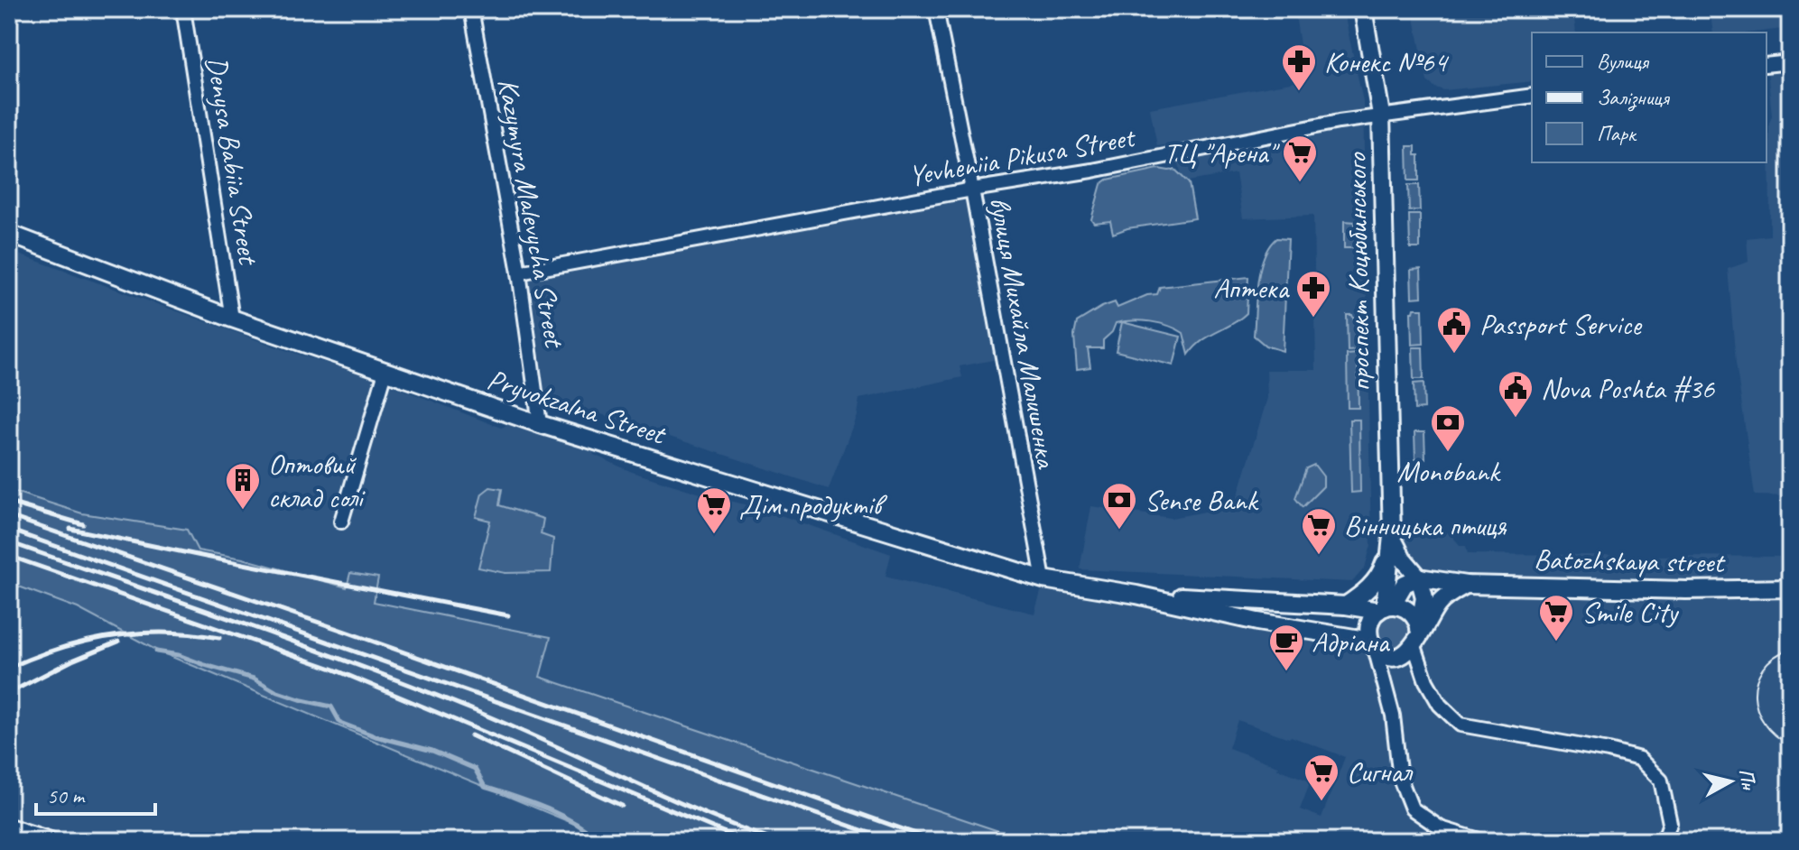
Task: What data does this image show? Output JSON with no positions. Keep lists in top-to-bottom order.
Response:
{
  "streets": {
    "main road": ["проспект Коцюбинського", "Pryvokzalna Street", "Batozhskaya street"],
    "street": [
      "Yevheniia Pikusa Street",
      "Denysa Babiia Street",
      "Kazymyra Malevycha Street",
      "вулиця Михайла Малишенка"
    ]
  },
  "crossings": [
    ["Yevheniia Pikusa Street", "Kazymyra Malevycha Street"],
    ["Yevheniia Pikusa Street", "проспект Коцюбинського"],
    ["Yevheniia Pikusa Street", "вулиця Михайла Малишенка"],
    ["Denysa Babiia Street", "Pryvokzalna Street"],
    ["Kazymyra Malevycha Street", "Pryvokzalna Street"],
    ["вулиця Михайла Малишенка", "Pryvokzalna Street"]
  ],
  "places": {
    "pharmacy": ["Конекс №64", "Аптека"],
    "supermarket": [
      "ТЦ \"Арена\"",
      "Дім продуктів",
      "Вінницька птиця",
      "Smile City",
      "Сигнал"
    ],
    "public building": ["Passport Service", "Nova Poshta #36"],
    "bank": ["Monobank", "Sense Bank"],
    "building": ["Оптовий склад солі"],
    "cafe": ["Адріана"]
  },
  "legend": ["Вулиця", "Залізниця", "Парк"],
  "scale_bar": "50 m",
  "north": "right"
}
